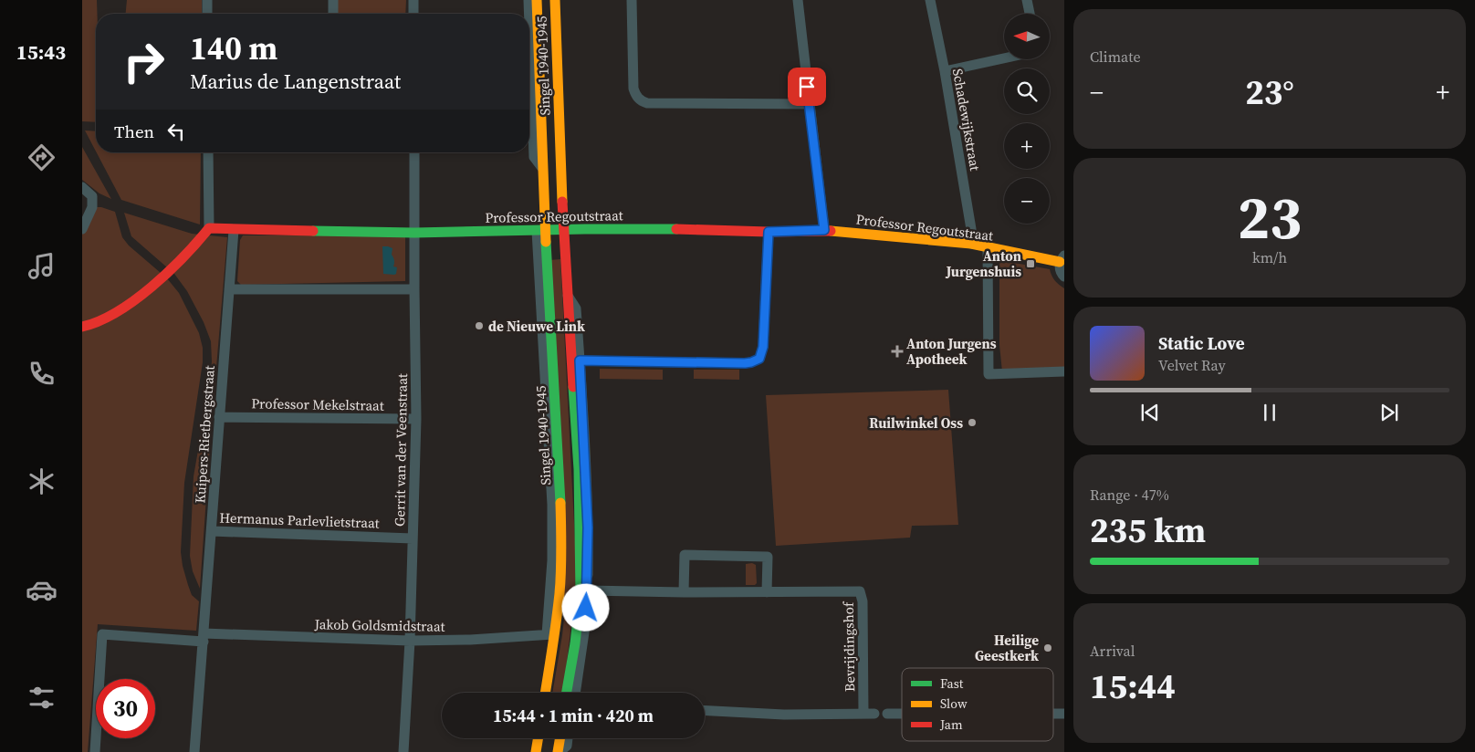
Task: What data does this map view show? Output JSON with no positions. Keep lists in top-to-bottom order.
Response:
{
  "streets": {
    "main road": ["Singel 1940-1945", "Professor Regoutstraat"],
    "street": [
      "Schadewijkstraat",
      "Professor Mekelstraat",
      "Kuipers-Rietbergstraat",
      "Gerrit van der Veenstraat",
      "Hermanus Parlevlietstraat",
      "Jakob Goldsmidstraat",
      "Bevrijdingshof"
    ]
  },
  "crossings": [
    ["Singel 1940-1945", "Professor Regoutstraat"],
    ["Singel 1940-1945", "Jakob Goldsmidstraat"],
    ["Singel 1940-1945", "Bevrijdingshof"],
    ["Schadewijkstraat", "Professor Regoutstraat"],
    ["Professor Regoutstraat", "Kuipers-Rietbergstraat"],
    ["Professor Regoutstraat", "Gerrit van der Veenstraat"],
    ["Professor Mekelstraat", "Kuipers-Rietbergstraat"],
    ["Professor Mekelstraat", "Gerrit van der Veenstraat"],
    ["Kuipers-Rietbergstraat", "Hermanus Parlevlietstraat"],
    ["Kuipers-Rietbergstraat", "Jakob Goldsmidstraat"],
    ["Gerrit van der Veenstraat", "Hermanus Parlevlietstraat"],
    ["Gerrit van der Veenstraat", "Jakob Goldsmidstraat"]
  ],
  "places": {
    "transit": ["Anton Jurgenshuis"],
    "other": ["de Nieuwe Link", "Ruilwinkel Oss", "Heilige Geestkerk"],
    "health": ["Anton Jurgens Apotheek"]
  },
  "legend": ["Fast", "Slow", "Jam"],
  "north": "left",
  "page": {
    "tabs": "15:43",
    "tile": [
      "Climate",
      ["23", "km/h"],
      ["Range · 47%", "235 km"],
      ["Arrival", "15:44"]
    ],
    "map_buttons": ["+", "−"],
    "turn": ["140 m", "Marius de Langenstraat"],
    "heat": ["−", "23°", "+"],
    "then": "Then",
    "song": ["Static Love", "Velvet Ray"],
    "limit": "30",
    "trip": "15:44 · 1 min · 420 m"
  }
}
